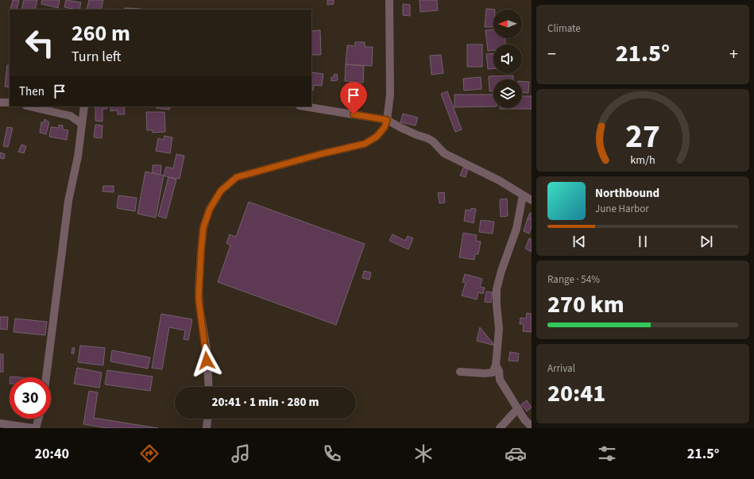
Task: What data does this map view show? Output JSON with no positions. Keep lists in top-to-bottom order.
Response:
{
  "north": "left",
  "page": {
    "tile": [
      "Climate",
      ["Range · 54%", "270 km"],
      ["Arrival", "20:41"]
    ],
    "turn": ["260 m", "Turn left"],
    "heat": ["−", "21.5°", "+"],
    "then": "Then",
    "song": ["Northbound", "June Harbor"],
    "limit": "30",
    "trip": "20:41 · 1 min · 280 m",
    "tabs": ["20:40", "21.5°"],
    "gauge": ["27", "km/h"]
  }
}
